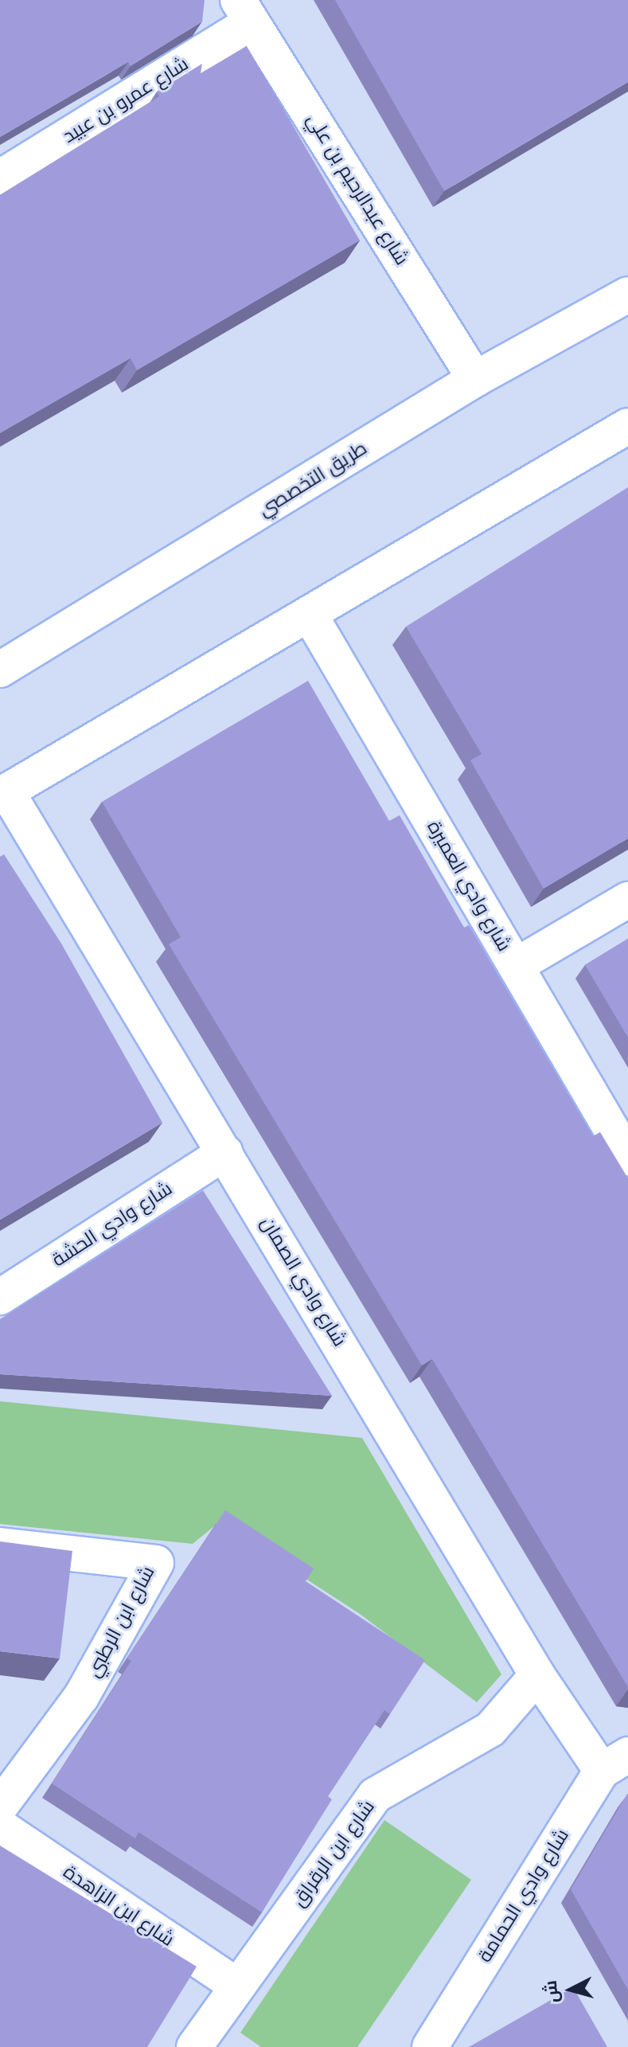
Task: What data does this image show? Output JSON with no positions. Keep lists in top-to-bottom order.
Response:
{
  "streets": {
    "street": [
      "شارع عمرو بن عبيد",
      "شارع عبدالرحيم بن علي",
      "طريق التخصصي",
      "شارع وادي العميرة",
      "شارع وادي الحشة",
      "شارع وادي الصمان",
      "شارع ابن الرطبي",
      "شارع ابن الرقراق",
      "شارع وادي الحمامة",
      "شارع ابن الزاهدة"
    ]
  },
  "crossings": [
    ["شارع عمرو بن عبيد", "شارع عبدالرحيم بن علي"],
    ["شارع عبدالرحيم بن علي", "طريق التخصصي"],
    ["شارع وادي الحشة", "شارع وادي الصمان"],
    ["شارع وادي الصمان", "شارع ابن الرقراق"],
    ["شارع وادي الصمان", "شارع وادي الحمامة"],
    ["شارع ابن الرقراق", "شارع ابن الزاهدة"]
  ],
  "north": "left"
}
